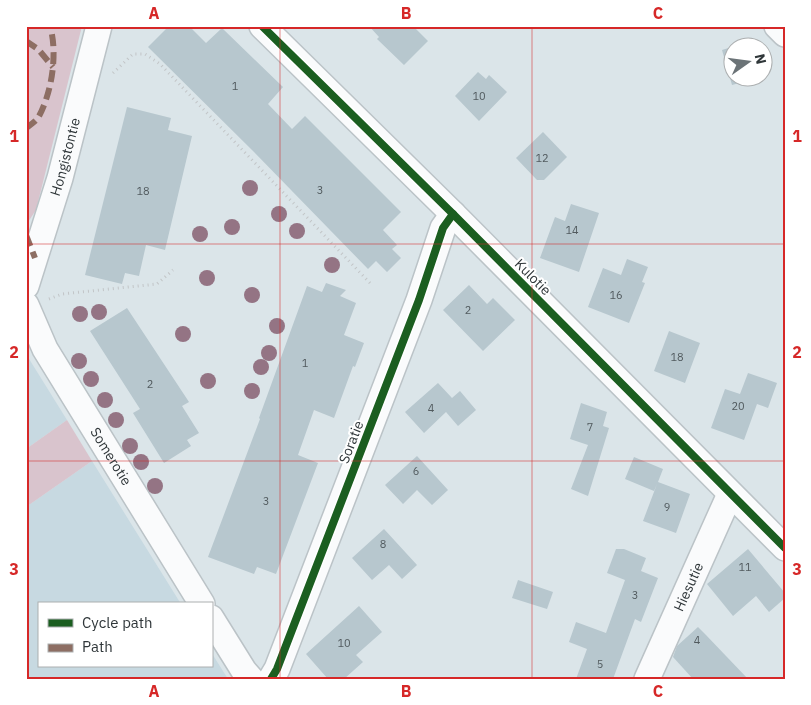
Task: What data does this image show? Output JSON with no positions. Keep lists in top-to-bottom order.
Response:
{
  "streets": {
    "street": [
      "Hongistontie",
      "Kulotie",
      "Soratie",
      "Somerotie",
      "Hiesutie"
    ]
  },
  "crossings": [
    ["Hongistontie", "Somerotie"],
    ["Kulotie", "Soratie"],
    ["Kulotie", "Hiesutie"]
  ],
  "house_numbers": [
    "1",
    "10",
    "12",
    "3",
    "18",
    "14",
    "16",
    "2",
    "18",
    "1",
    "2",
    "20",
    "4",
    "7",
    "6",
    "3",
    "9",
    "8",
    "11",
    "3",
    "4",
    "10",
    "5"
  ],
  "legend": ["Cycle path", "Path"],
  "north": "right",
  "grid": {
    "columns": ["A", "B", "C"],
    "rows": ["1", "2", "3"]
  }
}
